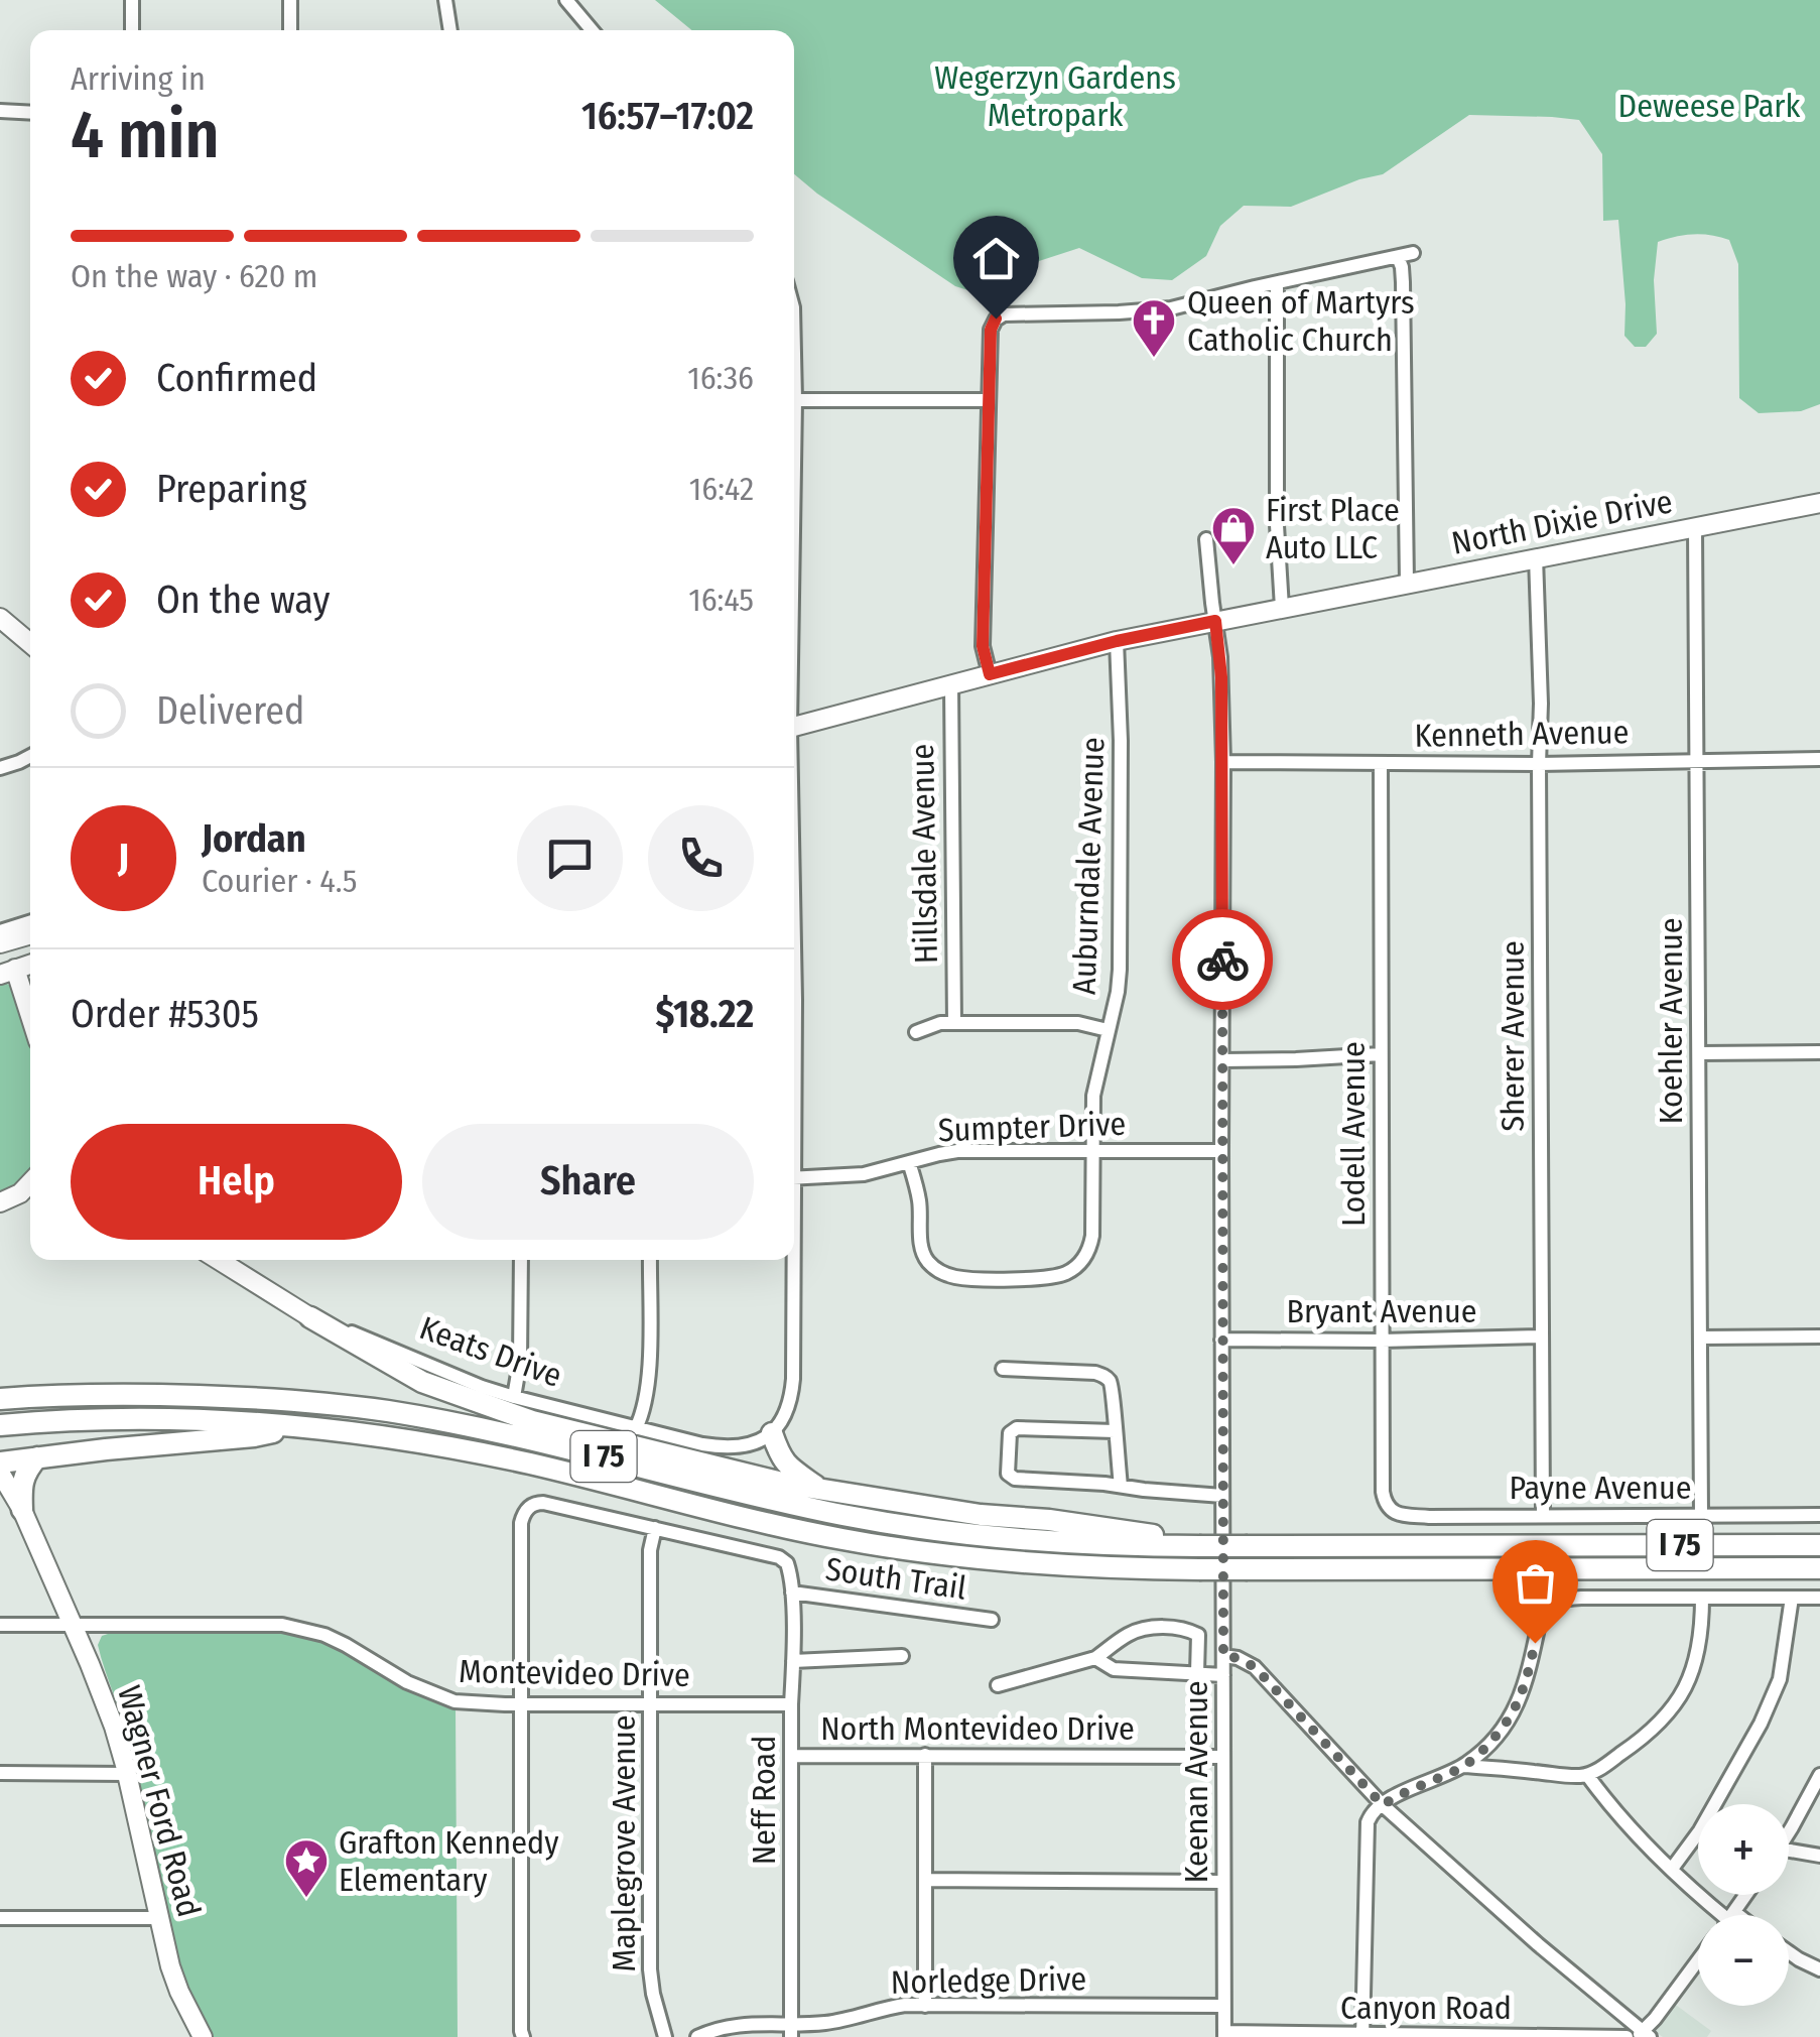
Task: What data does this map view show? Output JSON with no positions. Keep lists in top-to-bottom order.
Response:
{
  "streets": {
    "highway": ["I 75"],
    "main road": ["North Dixie Drive", "Keats Drive", "Wagner Ford Road"],
    "street": [
      "Kenneth Avenue",
      "Hillsdale Avenue",
      "Auburndale Avenue",
      "Koehler Avenue",
      "Sherer Avenue",
      "Sumpter Drive",
      "Lodell Avenue",
      "Bryant Avenue",
      "Payne Avenue",
      "South Trail",
      "Montevideo Drive",
      "North Montevideo Drive",
      "Keenan Avenue",
      "Neff Road",
      "Maplegrove Avenue",
      "Norledge Drive",
      "Canyon Road"
    ]
  },
  "crossings": [
    ["North Dixie Drive", "Hillsdale Avenue"],
    ["North Dixie Drive", "Auburndale Avenue"],
    ["North Dixie Drive", "Koehler Avenue"],
    ["North Dixie Drive", "Sherer Avenue"],
    ["North Dixie Drive", "Keenan Avenue"],
    ["Kenneth Avenue", "Koehler Avenue"],
    ["Kenneth Avenue", "Sherer Avenue"],
    ["Kenneth Avenue", "Lodell Avenue"],
    ["Kenneth Avenue", "Keenan Avenue"],
    ["Auburndale Avenue", "Sumpter Drive"],
    ["Koehler Avenue", "Payne Avenue"],
    ["Sherer Avenue", "Bryant Avenue"],
    ["Sherer Avenue", "Payne Avenue"],
    ["Sumpter Drive", "Keenan Avenue"],
    ["Lodell Avenue", "Bryant Avenue"],
    ["Lodell Avenue", "Payne Avenue"],
    ["Bryant Avenue", "Keenan Avenue"],
    ["South Trail", "Neff Road"],
    ["Montevideo Drive", "Neff Road"],
    ["Montevideo Drive", "Wagner Ford Road"],
    ["Montevideo Drive", "Maplegrove Avenue"],
    ["North Montevideo Drive", "Keenan Avenue"],
    ["North Montevideo Drive", "Neff Road"],
    ["Keenan Avenue", "Norledge Drive"],
    ["Keenan Avenue", "Canyon Road"],
    ["Neff Road", "Maplegrove Avenue"],
    ["Neff Road", "Norledge Drive"]
  ],
  "parks": ["Wegerzyn Gardens Metropark", "Deweese Park"],
  "places": {
    "church": ["Queen of Martyrs Catholic Church"],
    "shop": ["First Place Auto LLC"],
    "place": ["Grafton Kennedy Elementary"]
  },
  "page": {
    "heading": ["4 min", "Arriving in", "16:57–17:02"],
    "panel": [
      "Jordan",
      "Courier · 4.5",
      "Order #5305",
      "$18.22"
    ],
    "bar": "On the way · 620 m",
    "list": [
      ["Confirmed", "16:36"],
      ["Preparing", "16:42"],
      ["On the way", "16:45"],
      "Delivered"
    ],
    "round": "J",
    "buttons": ["Help", "Share"],
    "map_buttons": ["+", "−"]
  }
}
